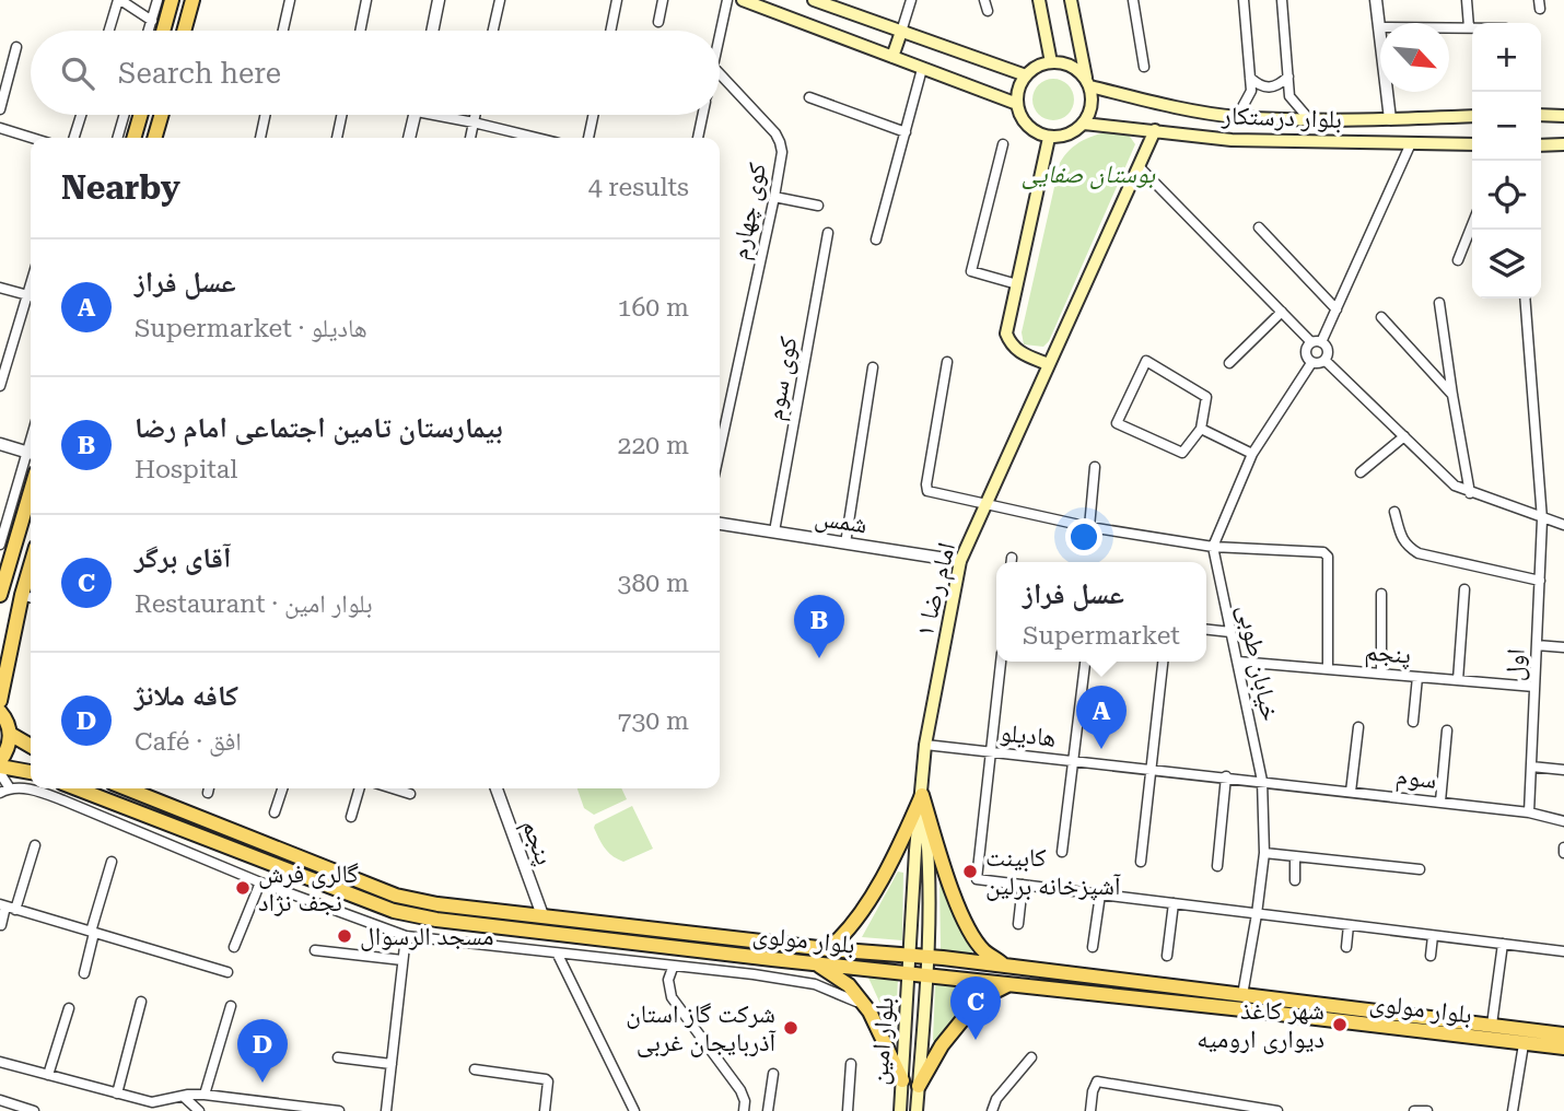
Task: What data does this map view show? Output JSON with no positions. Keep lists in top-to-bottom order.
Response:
{
  "streets": {
    "main road": [
      "بلوار درستکار",
      "امام رضا ۱",
      "بلوار مولوی",
      "بلوار امین"
    ],
    "street": [
      "کوی چهارم",
      "کوی سوم",
      "شمس",
      "پنجم",
      "خیابان طوبی",
      "اول",
      "هادیلو",
      "سوم"
    ]
  },
  "crossings": [
    ["بلوار درستکار", "امام رضا ۱"],
    ["کوی سوم", "شمس"],
    ["شمس", "امام رضا ۱"],
    ["امام رضا ۱", "هادیلو"],
    ["امام رضا ۱", "بلوار مولوی"],
    ["امام رضا ۱", "بلوار امین"],
    ["پنجم", "خیابان طوبی"],
    ["پنجم", "اول"],
    ["پنجم", "بلوار مولوی"],
    ["خیابان طوبی", "هادیلو"],
    ["خیابان طوبی", "سوم"],
    ["خیابان طوبی", "بلوار مولوی"],
    ["اول", "سوم"],
    ["هادیلو", "سوم"],
    ["بلوار مولوی", "بلوار امین"]
  ],
  "parks": ["بوستان صفایی"],
  "places": [
    "کابینت آشپزخانه برلین",
    "گالری فرش نجف نژاد",
    "مسجد الرسوال",
    "شهر کاغذ دیواری ارومیه",
    "شرکت گاز استان آذربایجان غربی"
  ],
  "north": "bottom right",
  "page": {
    "map_buttons": ["+", "−"],
    "search": "Search here",
    "heading": ["Nearby", "4 results"],
    "list": [
      {
        "mark": "A",
        "name": "عسل فراز",
        "note": "Supermarket · هادیلو",
        "value": "160 m"
      },
      {
        "mark": "B",
        "name": "بیمارستان تامین اجتماعی امام رضا",
        "note": "Hospital",
        "value": "220 m"
      },
      {
        "mark": "C",
        "name": "آقاى برگر",
        "note": "Restaurant · بلوار امین",
        "value": "380 m"
      },
      {
        "mark": "D",
        "name": "کافه ملانژ",
        "note": "Café · افق",
        "value": "730 m"
      }
    ],
    "popup": ["عسل فراز", "Supermarket"],
    "pins": [
      "B",
      "A",
      "C",
      "D"
    ]
  }
}
